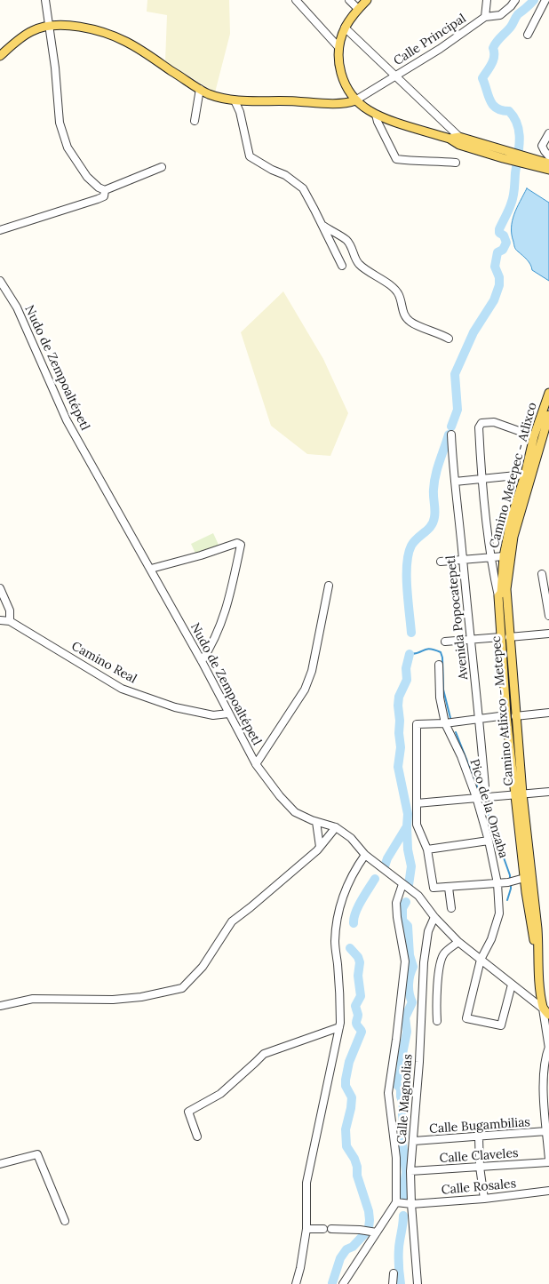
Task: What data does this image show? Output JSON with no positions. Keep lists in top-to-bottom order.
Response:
{
  "streets": {
    "main road": ["Camino Metepec - Atlixco", "Camino Atlixco - Metepec"],
    "street": [
      "Calle Principal",
      "Nudo de Zempoaltépetl",
      "Avenida Popocatepetl",
      "Camino Real",
      "Pico de la Onzaba",
      "Calle Magnolias",
      "Calle Bugambilias",
      "Calle Claveles",
      "Calle Rosales"
    ]
  },
  "crossings": [
    ["Nudo de Zempoaltépetl", "Camino Metepec - Atlixco"],
    ["Nudo de Zempoaltépetl", "Camino Real"],
    ["Nudo de Zempoaltépetl", "Pico de la Onzaba"],
    ["Nudo de Zempoaltépetl", "Calle Magnolias"],
    ["Camino Metepec - Atlixco", "Camino Atlixco - Metepec"],
    ["Calle Magnolias", "Calle Bugambilias"],
    ["Calle Magnolias", "Calle Claveles"],
    ["Calle Magnolias", "Calle Rosales"]
  ]
}
